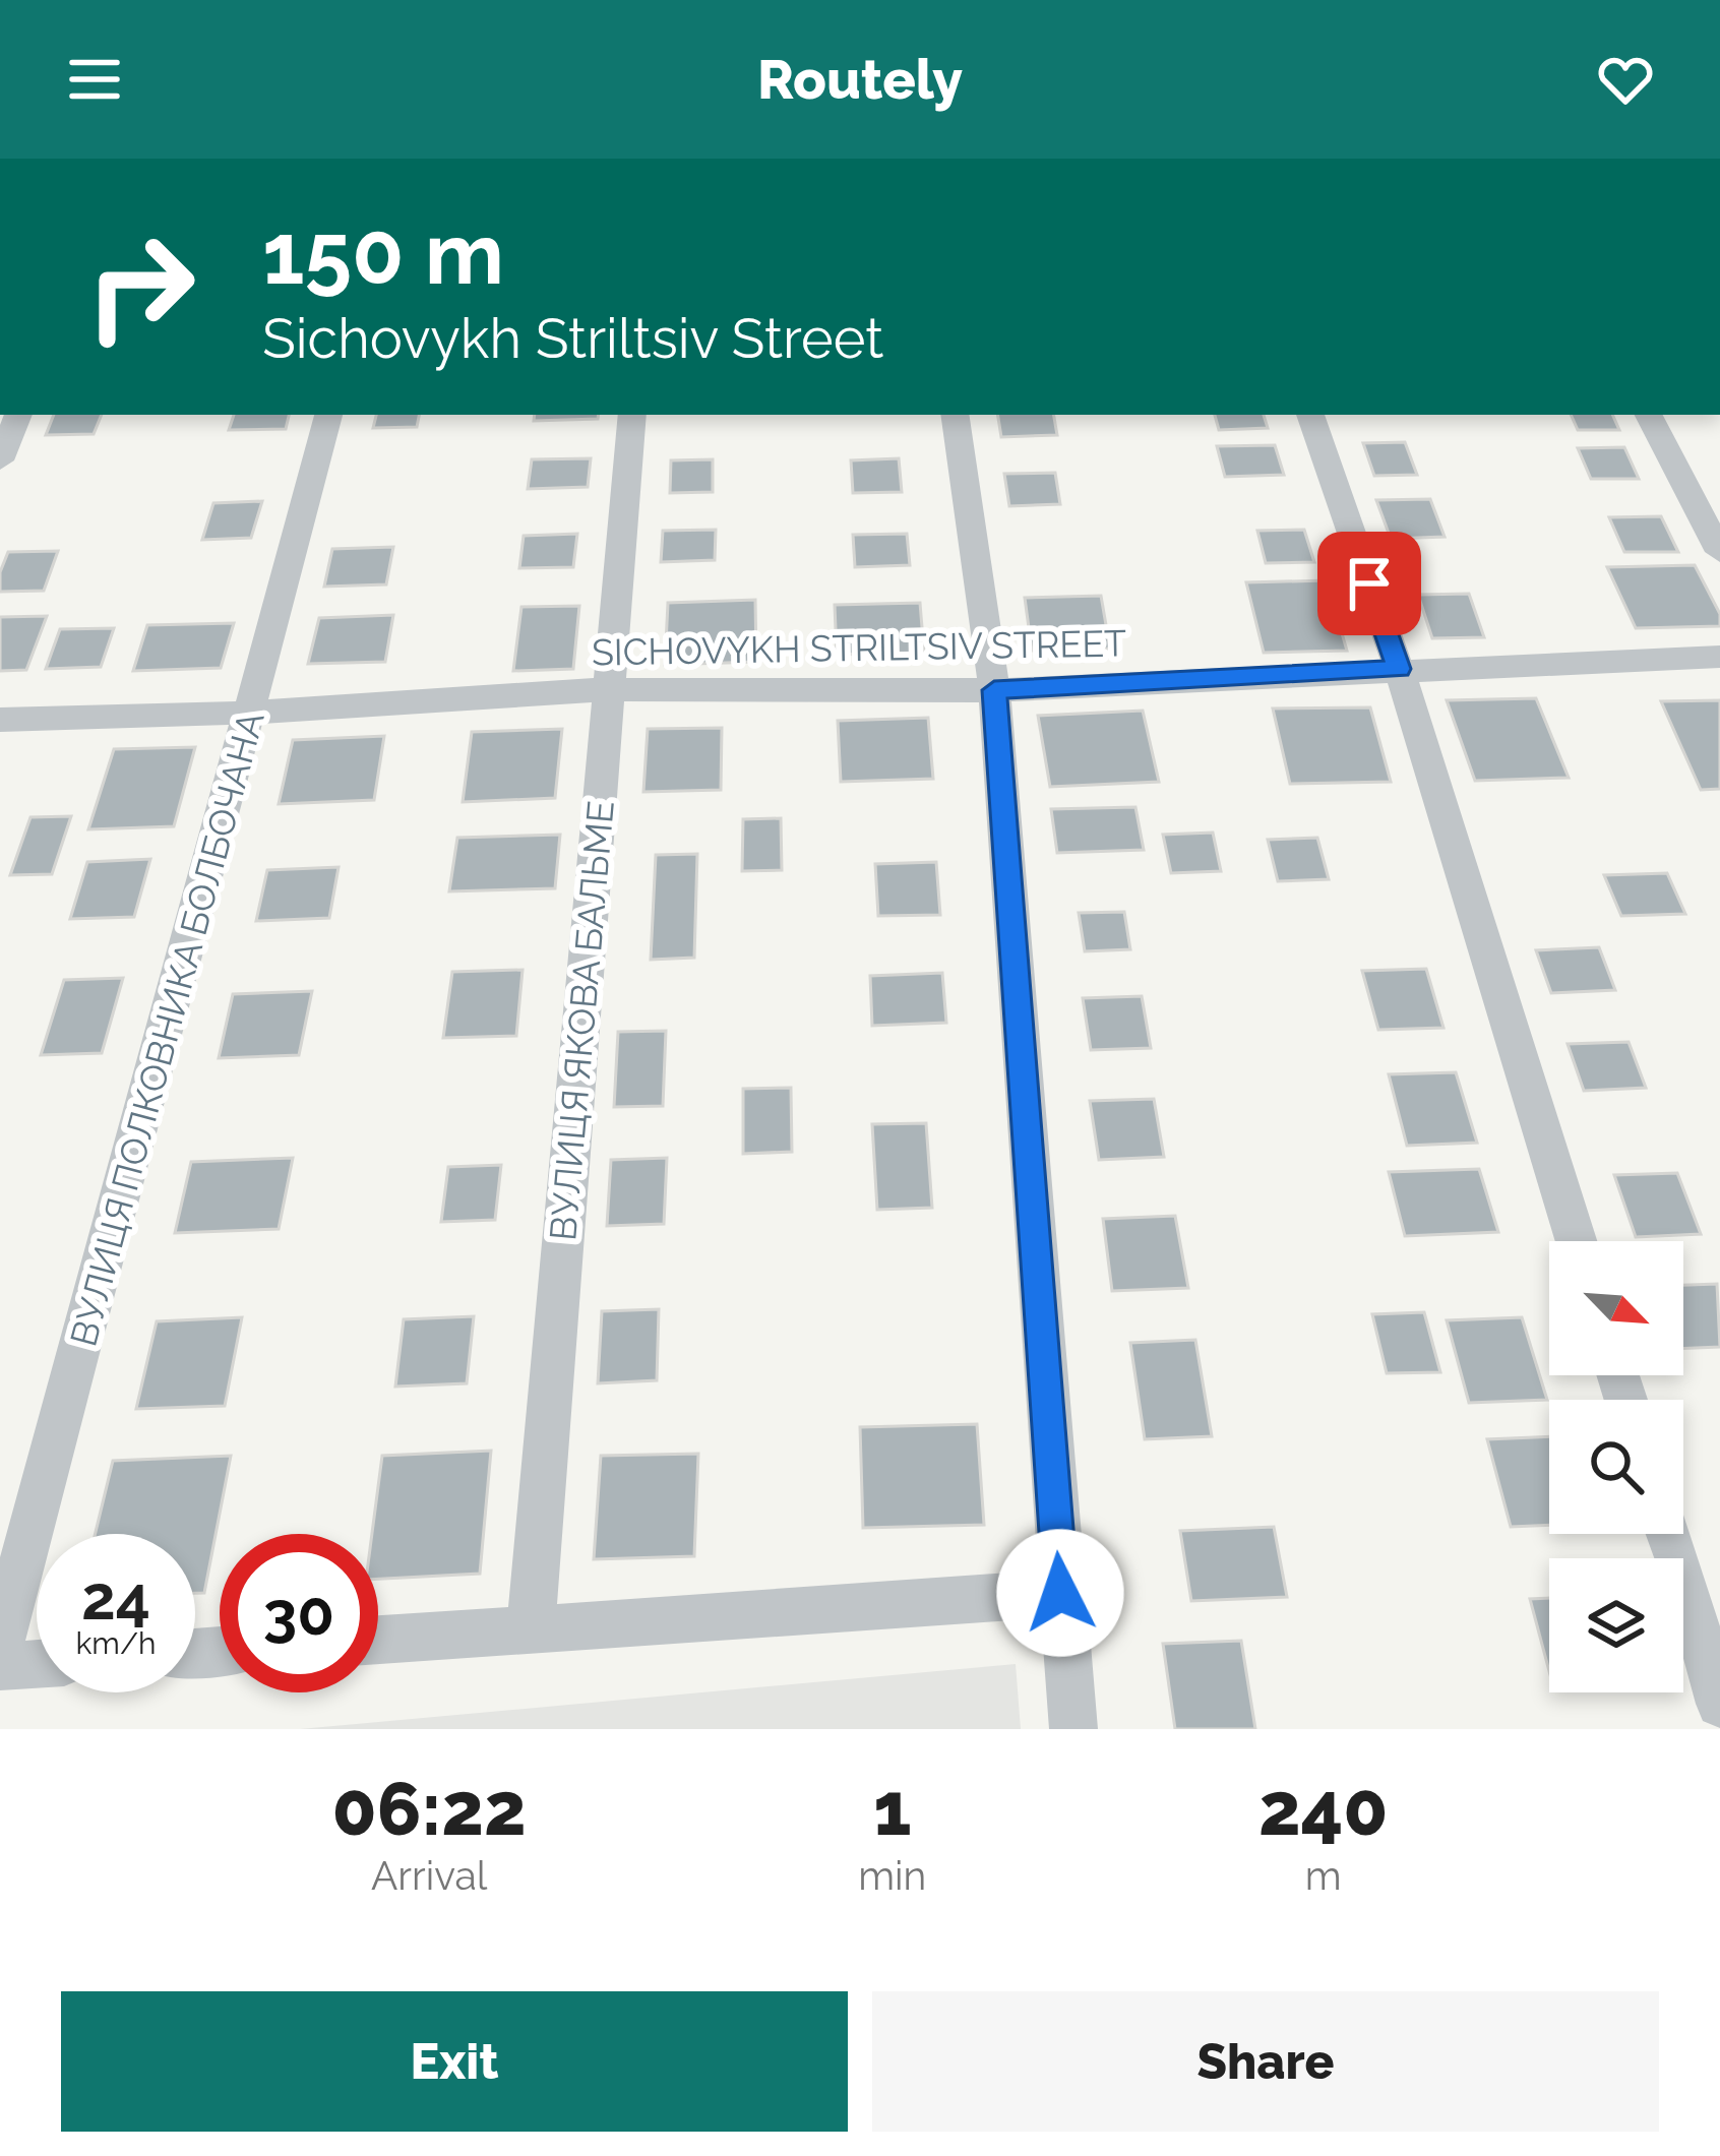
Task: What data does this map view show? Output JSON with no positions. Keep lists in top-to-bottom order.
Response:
{
  "streets": {
    "street": ["SICHOVYKH STRILTSIV STREET", "ВУЛИЦЯ ЯКОВА БАЛЬМЕ", "ВУЛИЦЯ ПОЛКОВНИКА БОЛБОЧАНА"]
  },
  "crossings": [
    ["SICHOVYKH STRILTSIV STREET", "ВУЛИЦЯ ЯКОВА БАЛЬМЕ"],
    ["SICHOVYKH STRILTSIV STREET", "ВУЛИЦЯ ПОЛКОВНИКА БОЛБОЧАНА"]
  ],
  "north": "bottom right",
  "page": {
    "header": "Routely",
    "turn": ["150 m", "Sichovykh Striltsiv Street"],
    "speed": "24 km/h",
    "limit": "30",
    "eta": [
      "06:22",
      "Arrival",
      "1",
      "min",
      "240",
      "m"
    ],
    "buttons": ["Exit", "Share"]
  }
}
